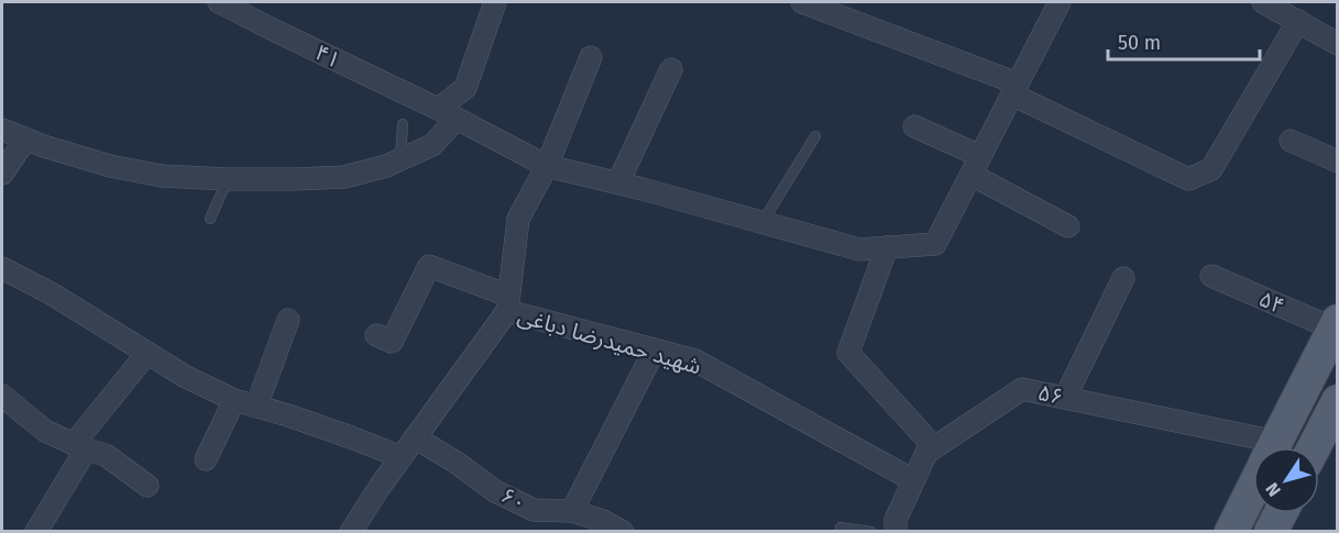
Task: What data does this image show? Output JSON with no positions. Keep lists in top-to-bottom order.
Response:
{
  "streets": {
    "street": [
      "۴۱",
      "۵۴",
      "شهید حمیدرضا دباغی",
      "۵۶",
      "۶۰"
    ]
  },
  "crossings": [
    ["شهید حمیدرضا دباغی", "۵۶"],
    ["شهید حمیدرضا دباغی", "۶۰"]
  ],
  "scale_bar": "50 m",
  "north": "bottom left"
}
